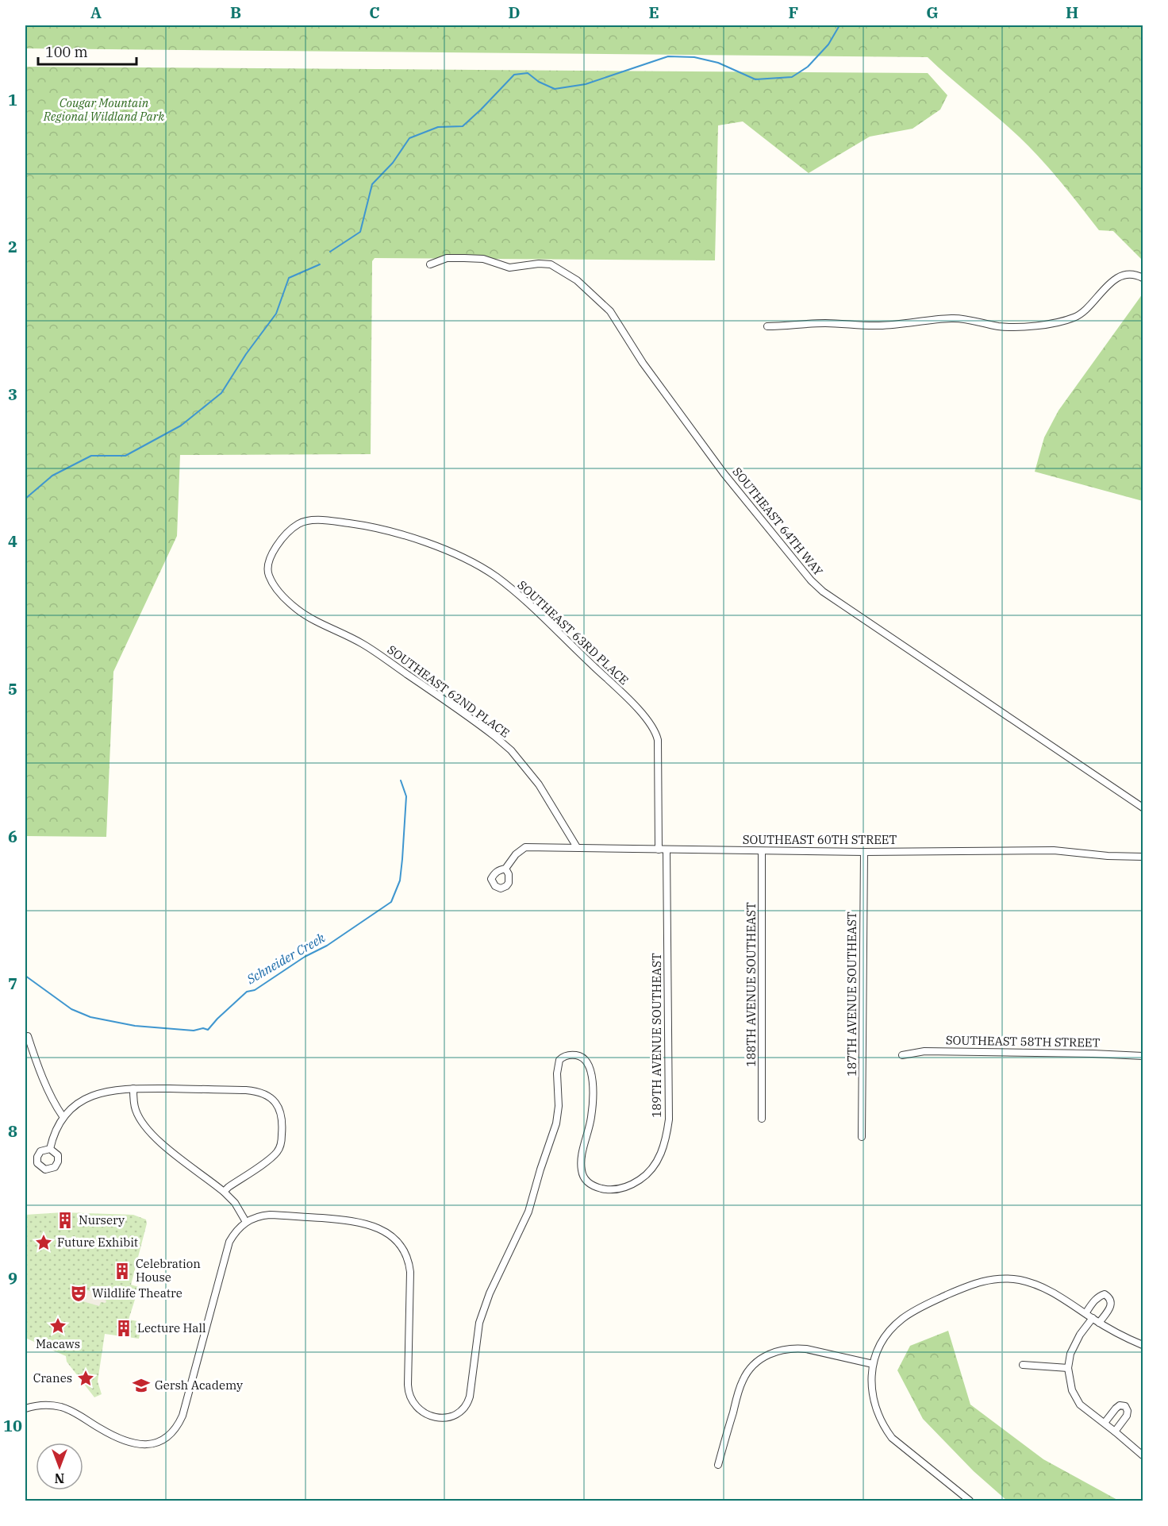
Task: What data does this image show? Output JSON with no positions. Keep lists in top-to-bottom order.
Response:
{
  "streets": {
    "street": [
      "SOUTHEAST 64TH WAY",
      "SOUTHEAST 63RD PLACE",
      "SOUTHEAST 62ND PLACE",
      "SOUTHEAST 60TH STREET",
      "188TH AVENUE SOUTHEAST",
      "187TH AVENUE SOUTHEAST",
      "189TH AVENUE SOUTHEAST",
      "SOUTHEAST 58TH STREET"
    ]
  },
  "crossings": [
    ["SOUTHEAST 63RD PLACE", "SOUTHEAST 62ND PLACE"],
    ["SOUTHEAST 63RD PLACE", "SOUTHEAST 60TH STREET"],
    ["SOUTHEAST 62ND PLACE", "SOUTHEAST 60TH STREET"],
    ["SOUTHEAST 60TH STREET", "188TH AVENUE SOUTHEAST"],
    ["SOUTHEAST 60TH STREET", "187TH AVENUE SOUTHEAST"],
    ["SOUTHEAST 60TH STREET", "189TH AVENUE SOUTHEAST"]
  ],
  "water": ["Schneider Creek"],
  "parks": ["Cougar Mountain Regional Wildland Park"],
  "places": {
    "building": ["Nursery", "Celebration House", "Lecture Hall"],
    "place": ["Future Exhibit", "Macaws", "Cranes"],
    "theatre": ["Wildlife Theatre"],
    "school or university": ["Gersh Academy"]
  },
  "scale_bar": "100 m",
  "north": "bottom",
  "grid": {
    "columns": [
      "A",
      "B",
      "C",
      "D",
      "E",
      "F",
      "G",
      "H"
    ],
    "rows": [
      "1",
      "2",
      "3",
      "4",
      "5",
      "6",
      "7",
      "8",
      "9",
      "10"
    ]
  }
}
